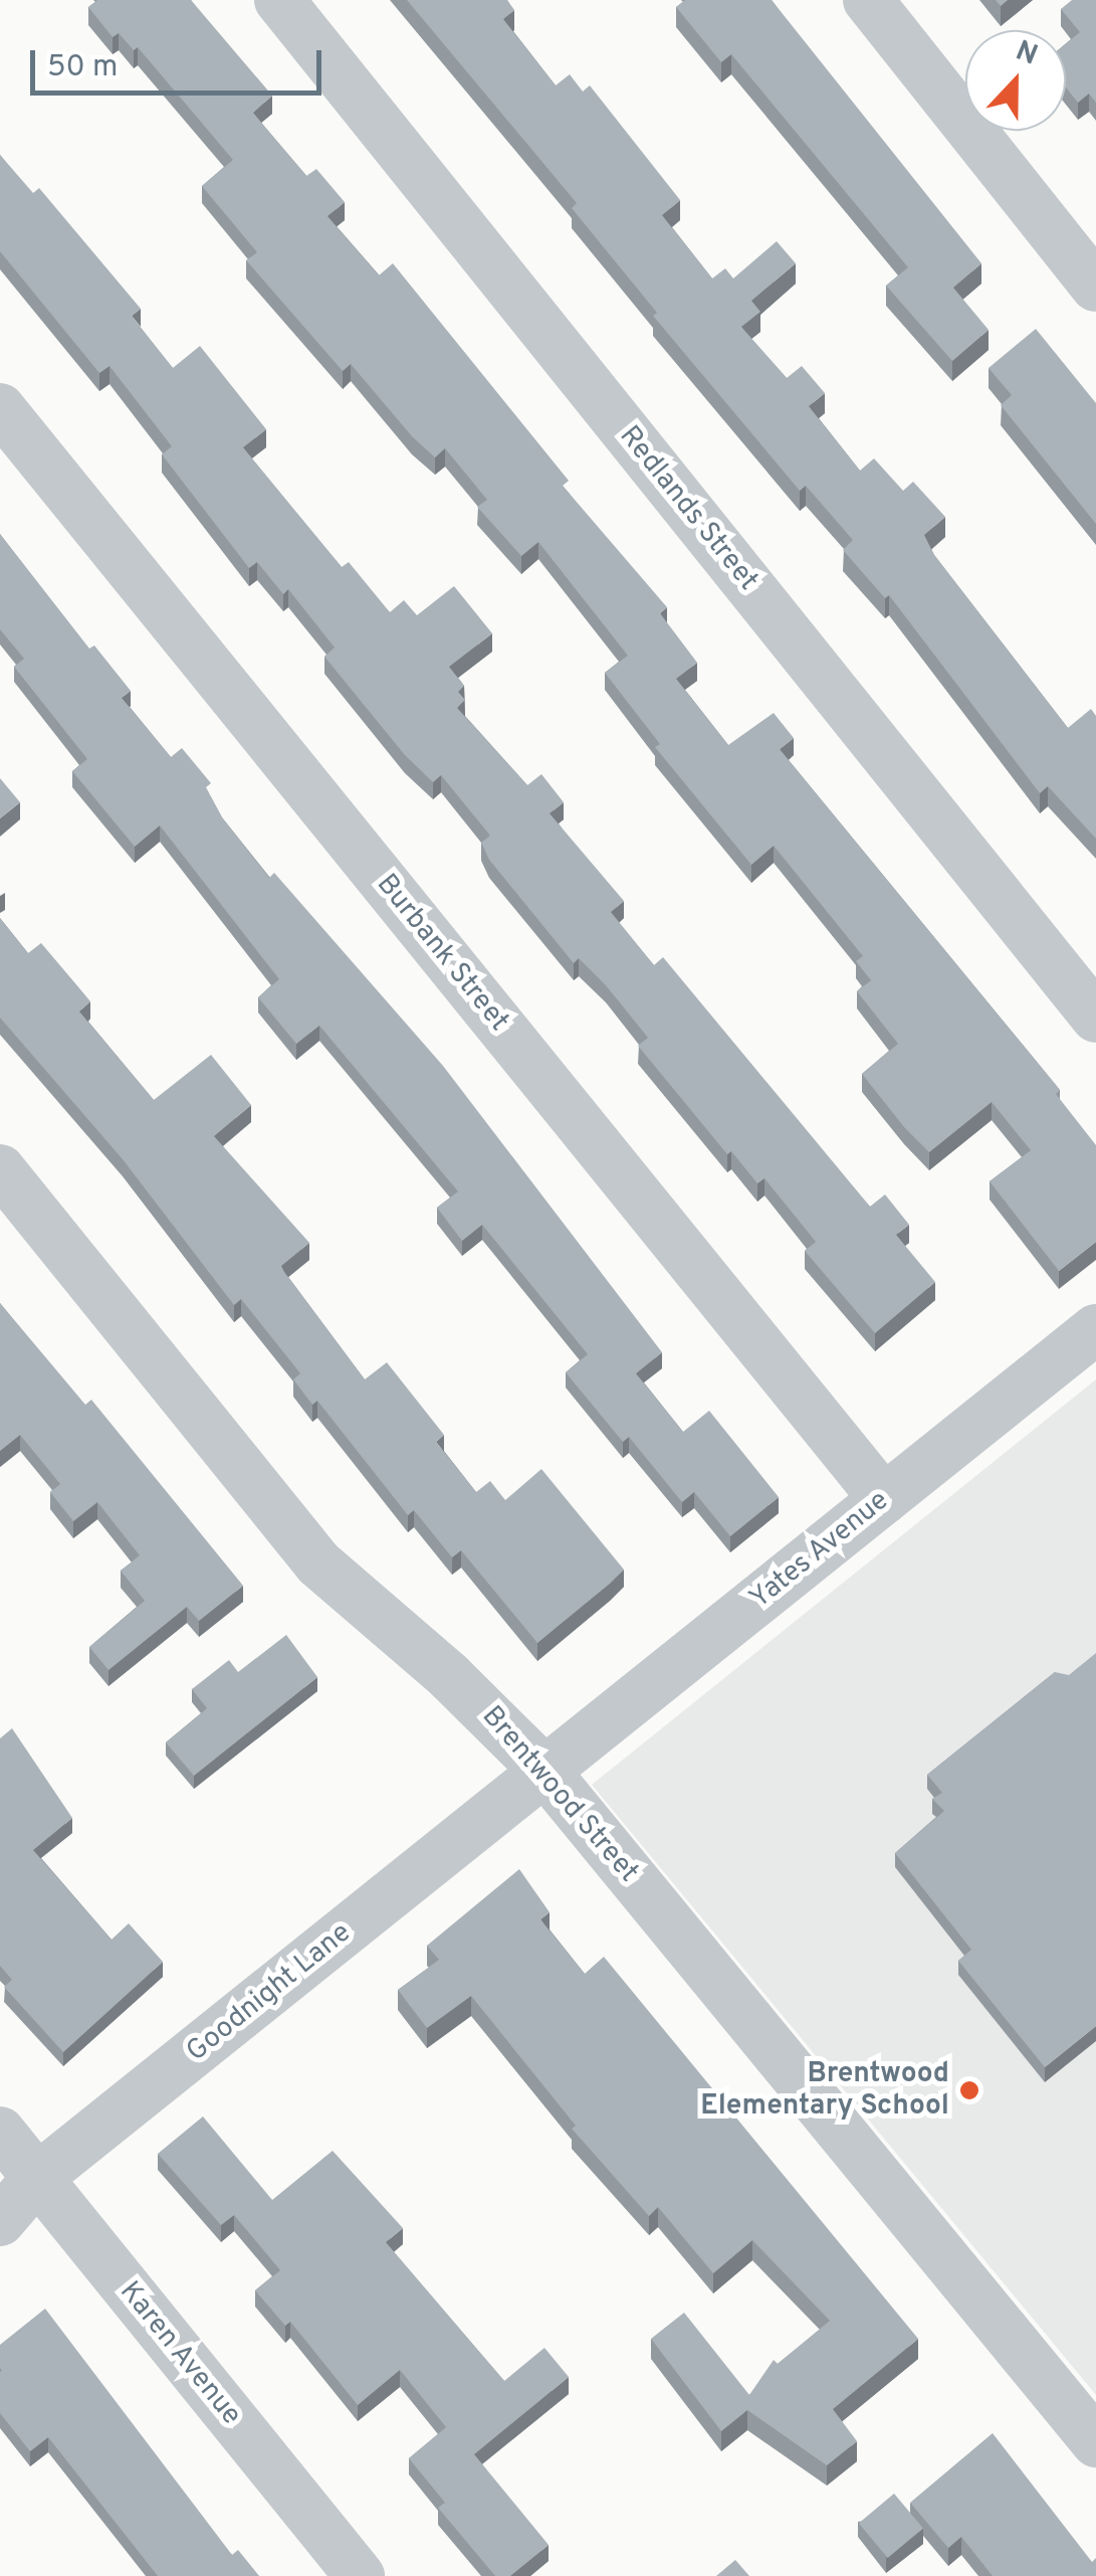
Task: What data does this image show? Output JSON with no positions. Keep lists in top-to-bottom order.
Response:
{
  "streets": {
    "street": [
      "Redlands Street",
      "Burbank Street",
      "Yates Avenue",
      "Brentwood Street",
      "Goodnight Lane",
      "Karen Avenue"
    ]
  },
  "crossings": [
    ["Burbank Street", "Yates Avenue"],
    ["Yates Avenue", "Brentwood Street"],
    ["Yates Avenue", "Goodnight Lane"],
    ["Brentwood Street", "Goodnight Lane"],
    ["Goodnight Lane", "Karen Avenue"]
  ],
  "places": ["Brentwood Elementary School"],
  "scale_bar": "50 m",
  "north": "top"
}
